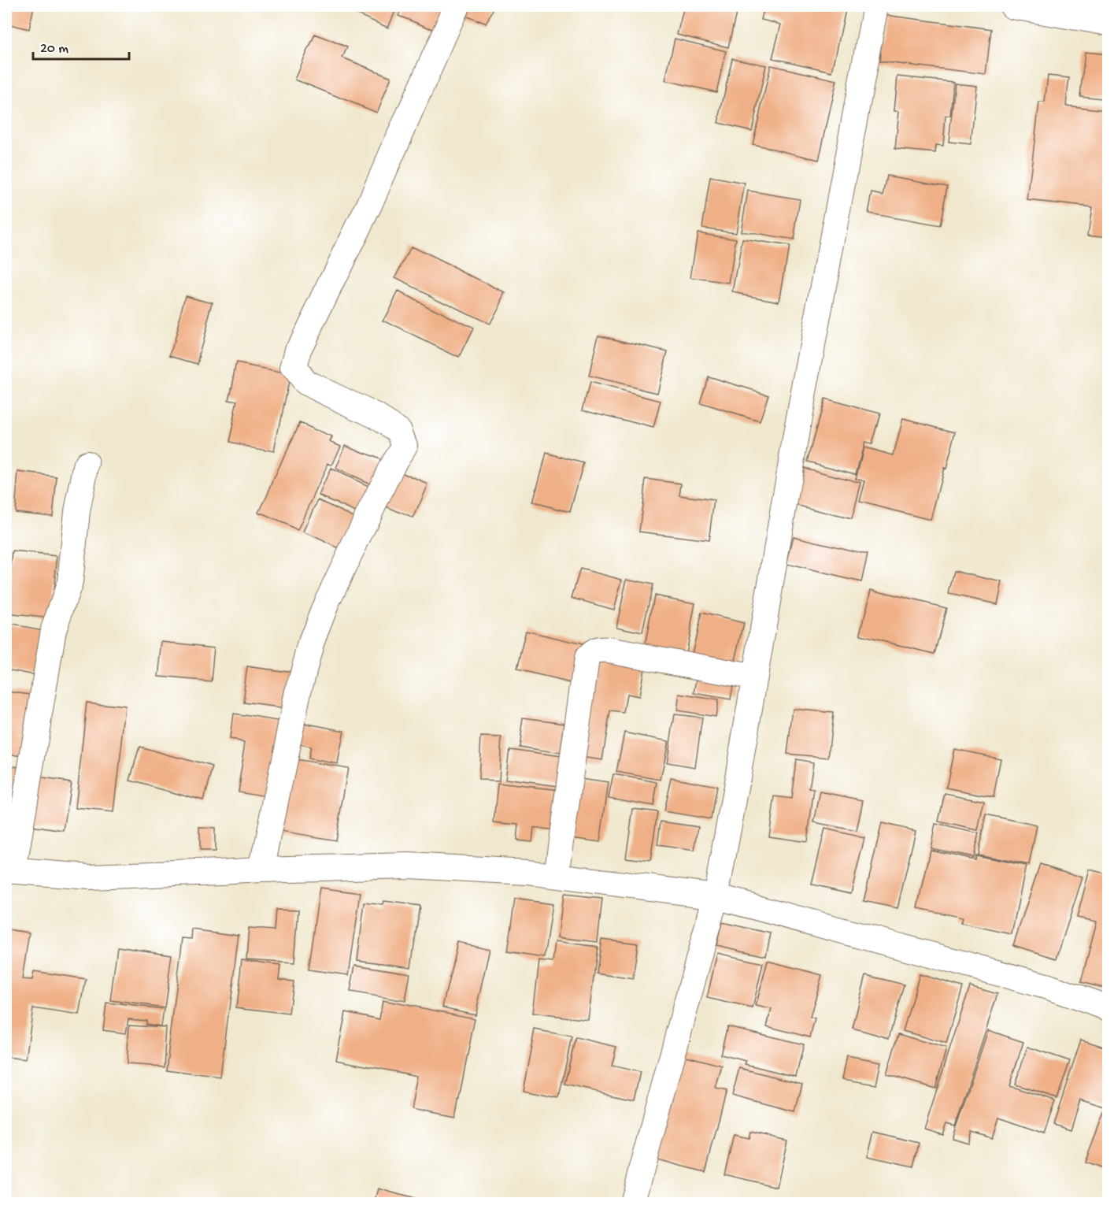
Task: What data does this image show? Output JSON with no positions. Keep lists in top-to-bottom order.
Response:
{
  "scale_bar": "20 m"
}
